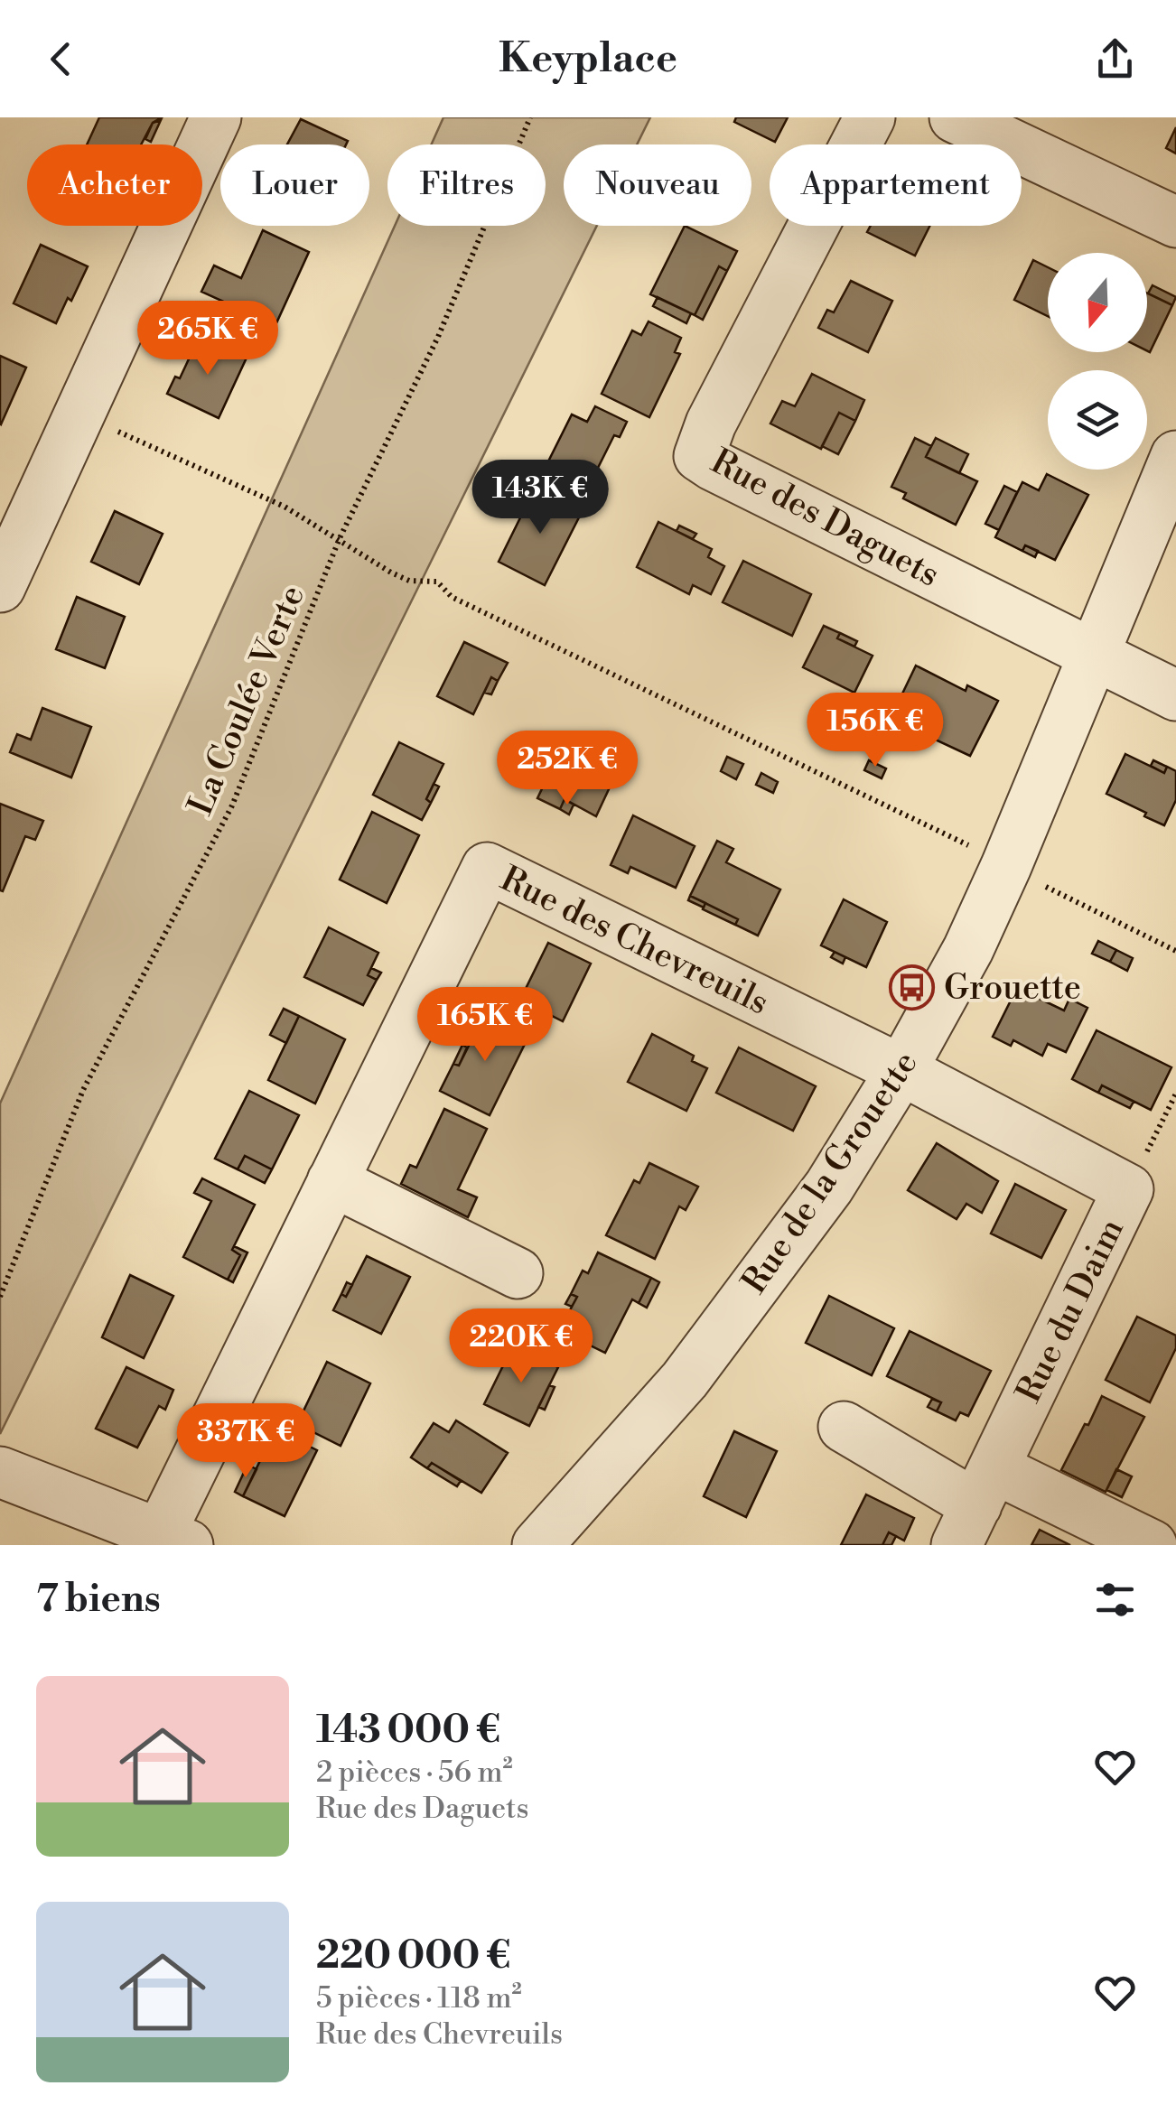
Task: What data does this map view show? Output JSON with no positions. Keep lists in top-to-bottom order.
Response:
{
  "streets": {
    "street": [
      "Rue des Daguets",
      "Rue des Chevreuils",
      "Rue de la Grouette",
      "Rue du Daim"
    ],
    "path": ["La Coulée Verte"]
  },
  "crossings": [
    ["Rue des Daguets", "Rue de la Grouette"],
    ["Rue des Chevreuils", "Rue de la Grouette"],
    ["Rue des Chevreuils", "Rue du Daim"],
    ["Rue de la Grouette", "Rue du Daim"]
  ],
  "places": {
    "bus stop": ["Grouette"]
  },
  "north": "bottom",
  "page": {
    "header": "Keyplace",
    "chip": [
      "Acheter",
      "Louer",
      "Filtres",
      "Nouveau",
      "Appartement"
    ],
    "price": [
      "265K €",
      "143K €",
      "156K €",
      "252K €",
      "165K €",
      "220K €",
      "337K €"
    ],
    "heading": "7 biens",
    "list": [
      {
        "name": "143 000 €",
        "note": "2 pièces · 56 m² · Rue des Daguets"
      },
      {
        "name": "220 000 €",
        "note": "5 pièces · 118 m² · Rue des Chevreuils"
      }
    ]
  }
}
